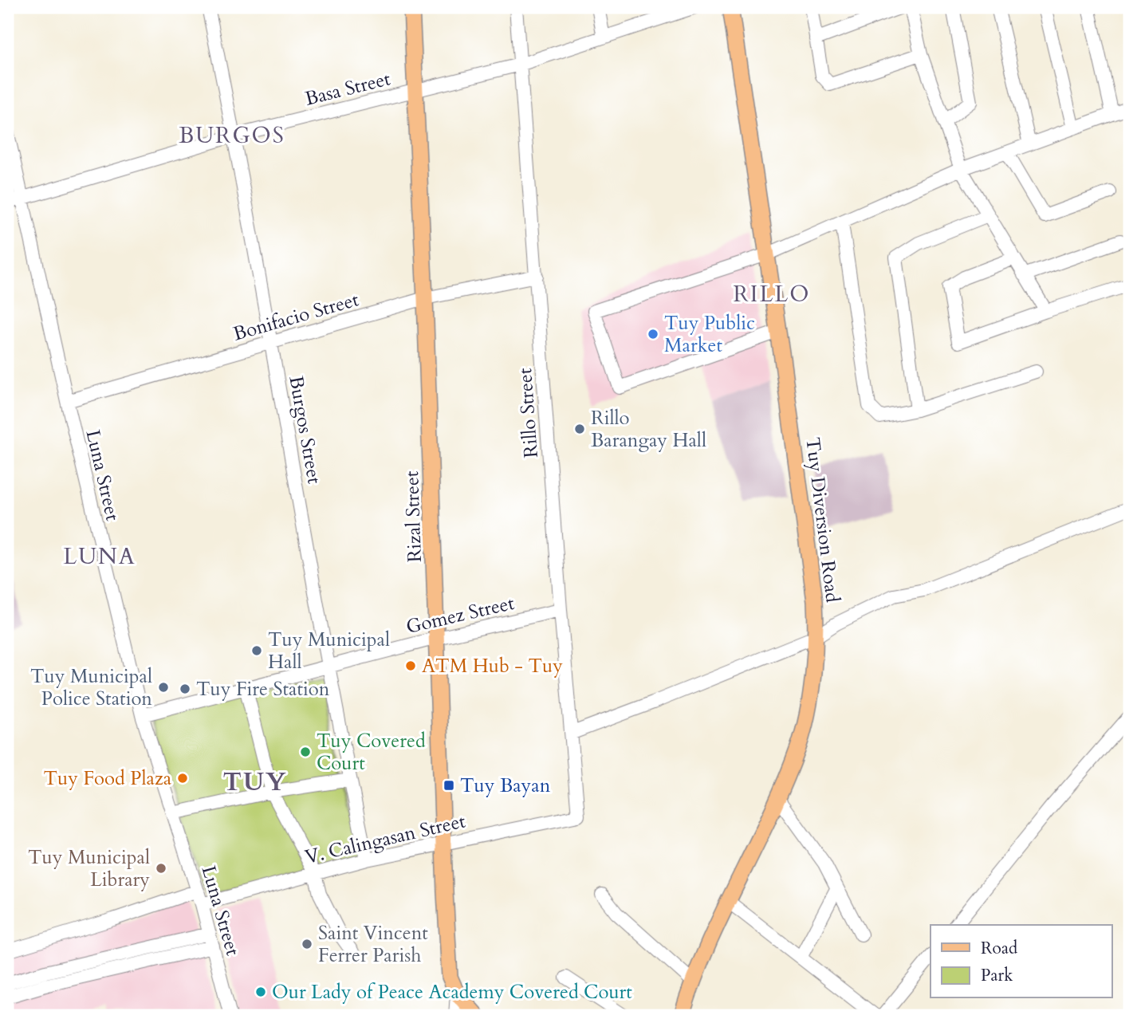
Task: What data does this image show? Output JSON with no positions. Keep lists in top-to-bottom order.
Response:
{
  "streets": {
    "main road": ["Rizal Street", "Tuy Diversion Road"],
    "street": [
      "Basa Street",
      "Bonifacio Street",
      "Rillo Street",
      "Burgos Street",
      "Luna Street",
      "Gomez Street",
      "V. Calingasan Street"
    ]
  },
  "crossings": [
    ["Basa Street", "Rillo Street"],
    ["Basa Street", "Burgos Street"],
    ["Basa Street", "Luna Street"],
    ["Basa Street", "Rizal Street"],
    ["Bonifacio Street", "Rillo Street"],
    ["Bonifacio Street", "Burgos Street"],
    ["Bonifacio Street", "Luna Street"],
    ["Bonifacio Street", "Rizal Street"],
    ["Rillo Street", "Gomez Street"],
    ["Rillo Street", "V. Calingasan Street"],
    ["Burgos Street", "Gomez Street"],
    ["Burgos Street", "V. Calingasan Street"],
    ["Luna Street", "Gomez Street"],
    ["Luna Street", "V. Calingasan Street"],
    ["Rizal Street", "Gomez Street"],
    ["Rizal Street", "V. Calingasan Street"]
  ],
  "districts": [
    "BURGOS",
    "RILLO",
    "LUNA",
    "TUY"
  ],
  "places": {
    "other": [
      "Tuy Public Market",
      "Rillo Barangay Hall",
      "Tuy Municipal Hall",
      "ATM Hub - Tuy",
      "Tuy Municipal Police Station",
      "Tuy Fire Station",
      "Tuy Covered Court",
      "Tuy Food Plaza",
      "Tuy Municipal Library",
      "Saint Vincent Ferrer Parish",
      "Our Lady of Peace Academy Covered Court"
    ],
    "transit": ["Tuy Bayan"]
  },
  "legend": ["Road", "Park"]
}
